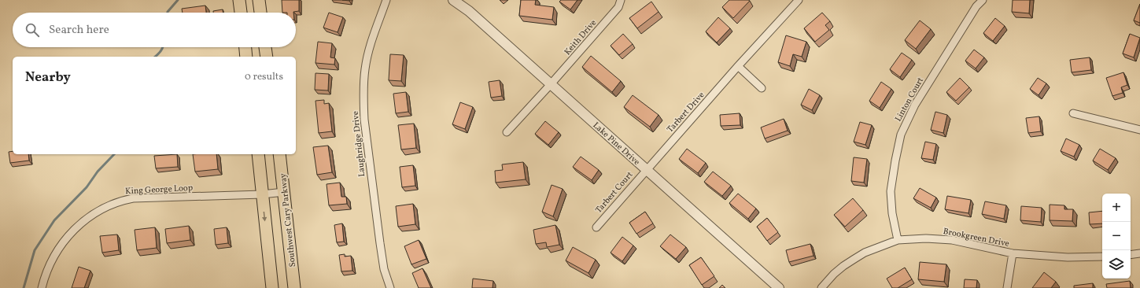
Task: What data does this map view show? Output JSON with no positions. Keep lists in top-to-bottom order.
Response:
{
  "streets": {
    "main road": ["Southwest Cary Parkway"],
    "street": [
      "Keith Drive",
      "Linton Court",
      "Tarbert Drive",
      "Lake Pine Drive",
      "Laughridge Drive",
      "King George Loop",
      "Tarbert Court",
      "Brookgreen Drive"
    ]
  },
  "crossings": [
    ["Keith Drive", "Lake Pine Drive"],
    ["Linton Court", "Brookgreen Drive"],
    ["Tarbert Drive", "Lake Pine Drive"],
    ["Tarbert Drive", "Tarbert Court"],
    ["Lake Pine Drive", "Tarbert Court"],
    ["King George Loop", "Southwest Cary Parkway"]
  ],
  "page": {
    "search": "Search here",
    "heading": ["Nearby", "0 results"],
    "map_buttons": ["+", "−"]
  }
}
